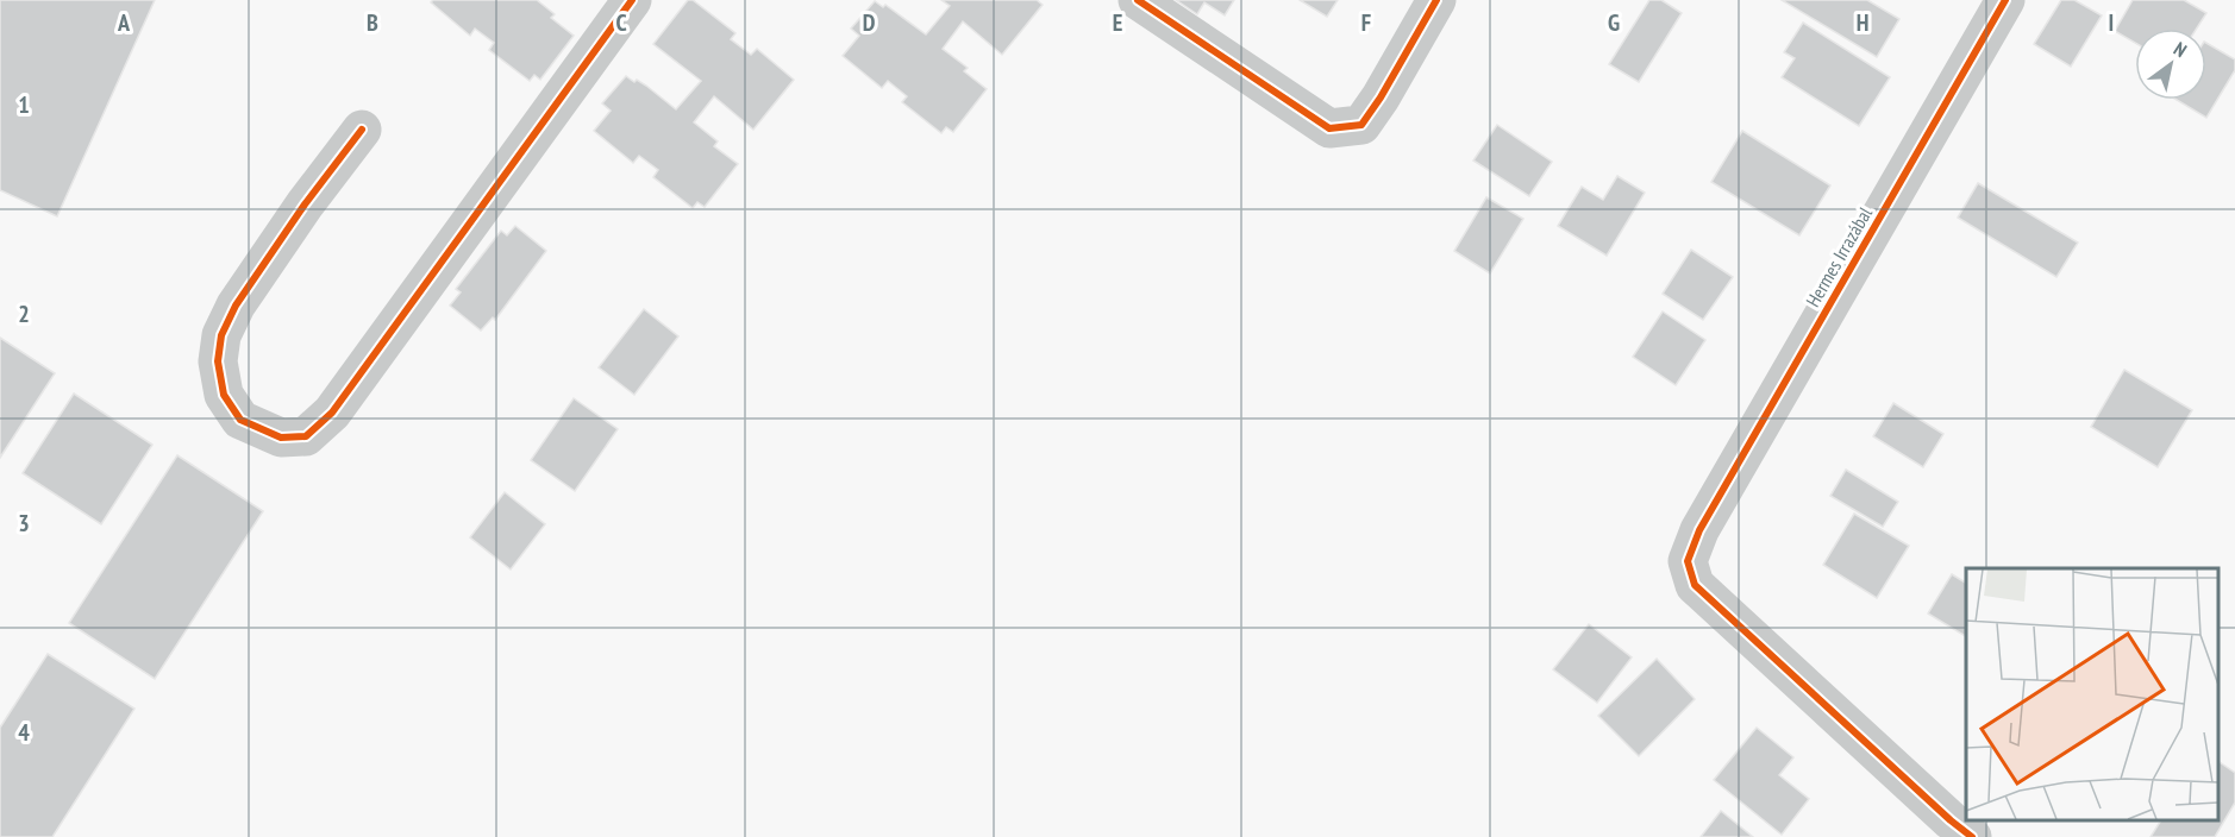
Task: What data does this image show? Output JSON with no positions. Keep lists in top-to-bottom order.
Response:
{
  "streets": {
    "street": ["Hermes Irrazábal"]
  },
  "north": "top right",
  "grid": {
    "columns": [
      "A",
      "B",
      "C",
      "D",
      "E",
      "F",
      "G",
      "H",
      "I"
    ],
    "rows": [
      "1",
      "2",
      "3",
      "4"
    ]
  }
}
